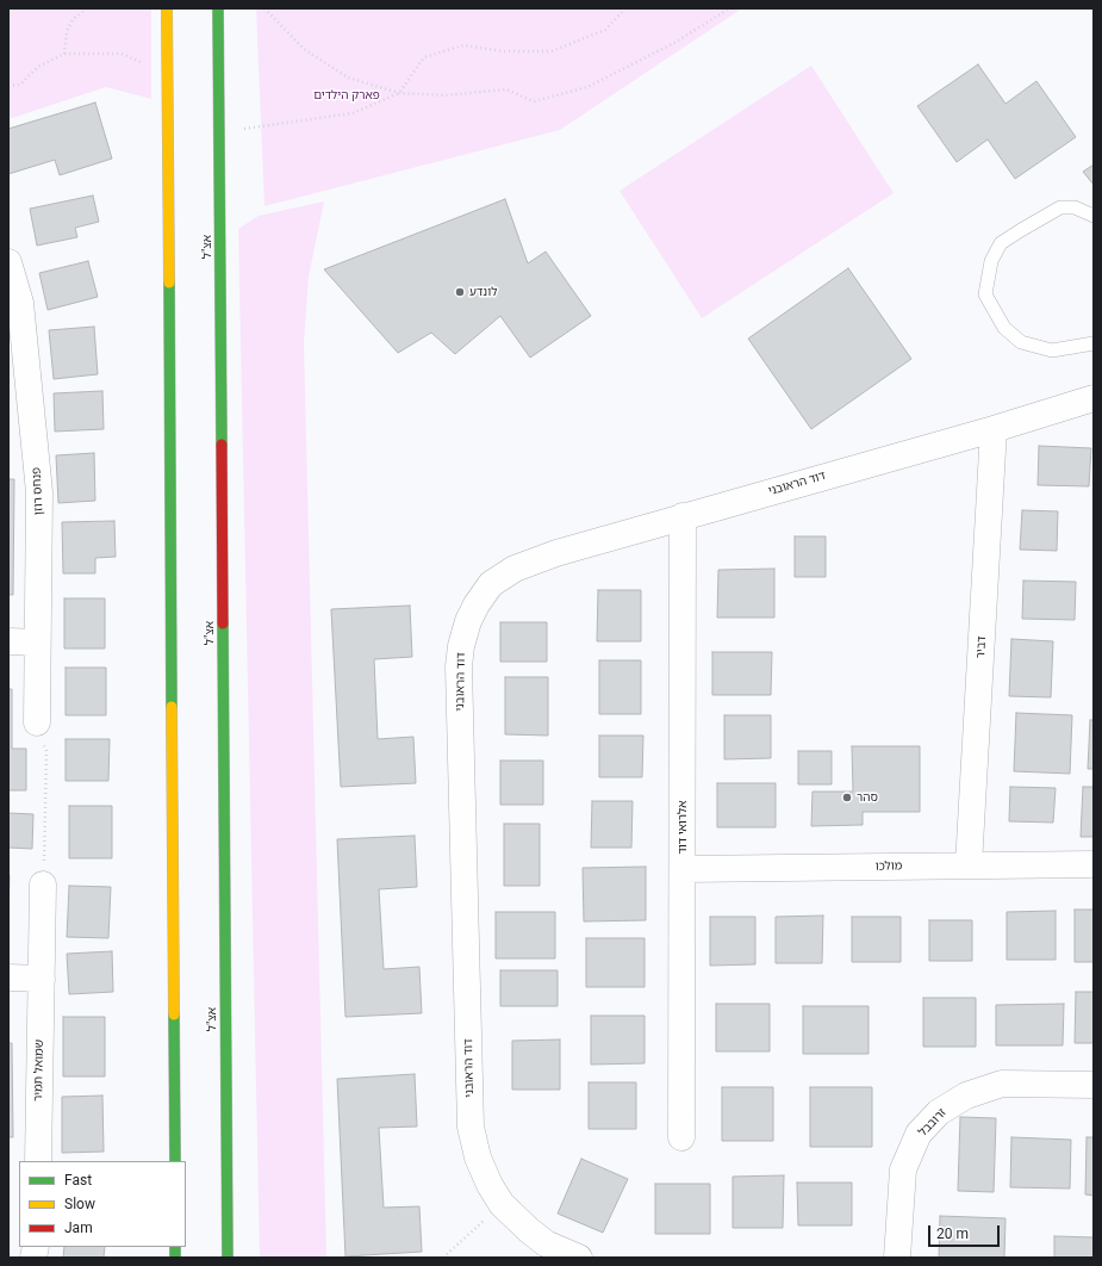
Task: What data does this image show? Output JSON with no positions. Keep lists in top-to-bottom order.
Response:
{
  "streets": {
    "main road": ["אצ\"ל"],
    "street": [
      "דוד הראובני",
      "פנחס רוזן",
      "דביר",
      "אלרואי דוד",
      "מולכו",
      "שמואל תמיר",
      "זרובבל"
    ]
  },
  "crossings": [
    ["דוד הראובני", "דביר"],
    ["דוד הראובני", "אלרואי דוד"],
    ["דביר", "מולכו"],
    ["אלרואי דוד", "מולכו"]
  ],
  "parks": ["פארק הילדים"],
  "places": ["לונדע", "סהר"],
  "legend": ["Fast", "Slow", "Jam"],
  "scale_bar": "20 m"
}
